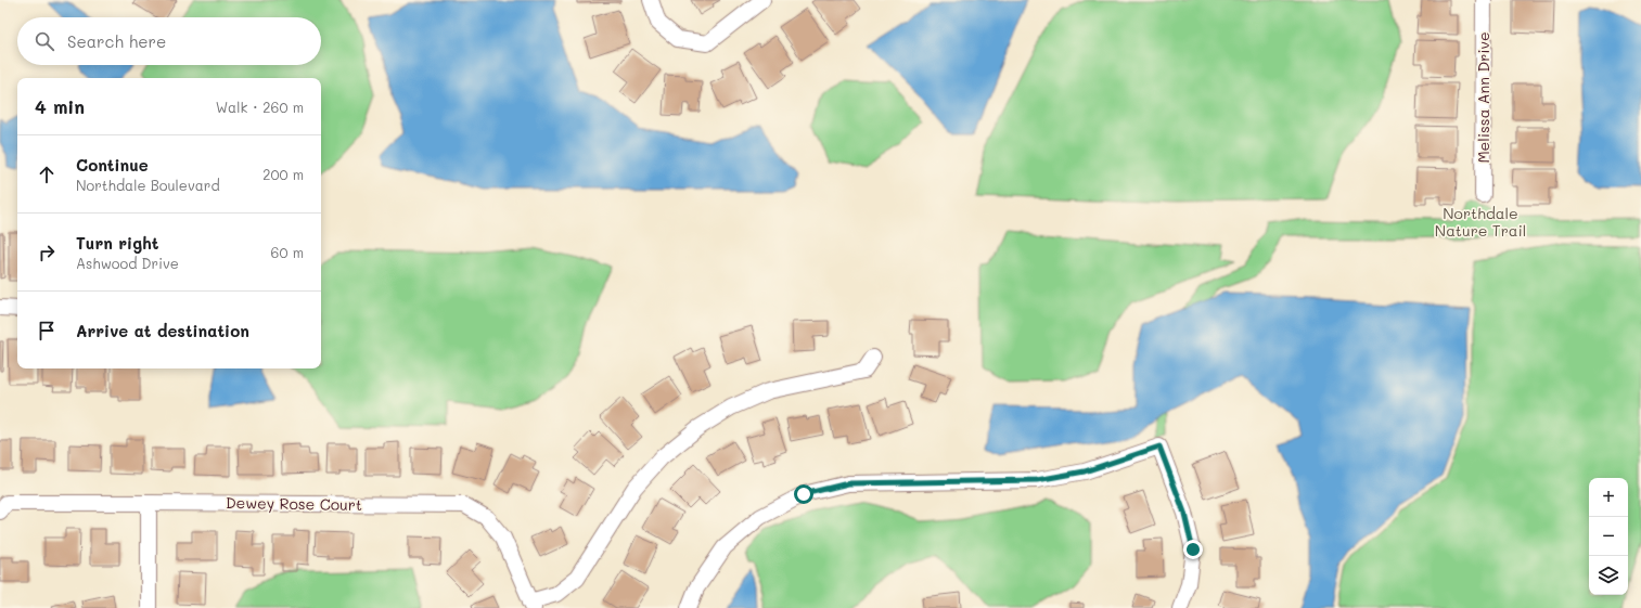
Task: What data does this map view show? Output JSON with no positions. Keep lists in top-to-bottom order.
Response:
{
  "streets": {
    "street": ["Melissa Ann Drive", "Dewey Rose Court"]
  },
  "parks": ["Northdale Nature Trail"],
  "page": {
    "search": "Search here",
    "heading": ["4 min", "Walk · 260 m"],
    "list": [
      ["Continue", "Northdale Boulevard", "200 m"],
      ["Turn right", "Ashwood Drive", "60 m"],
      "Arrive at destination"
    ],
    "map_buttons": ["+", "−"]
  }
}
